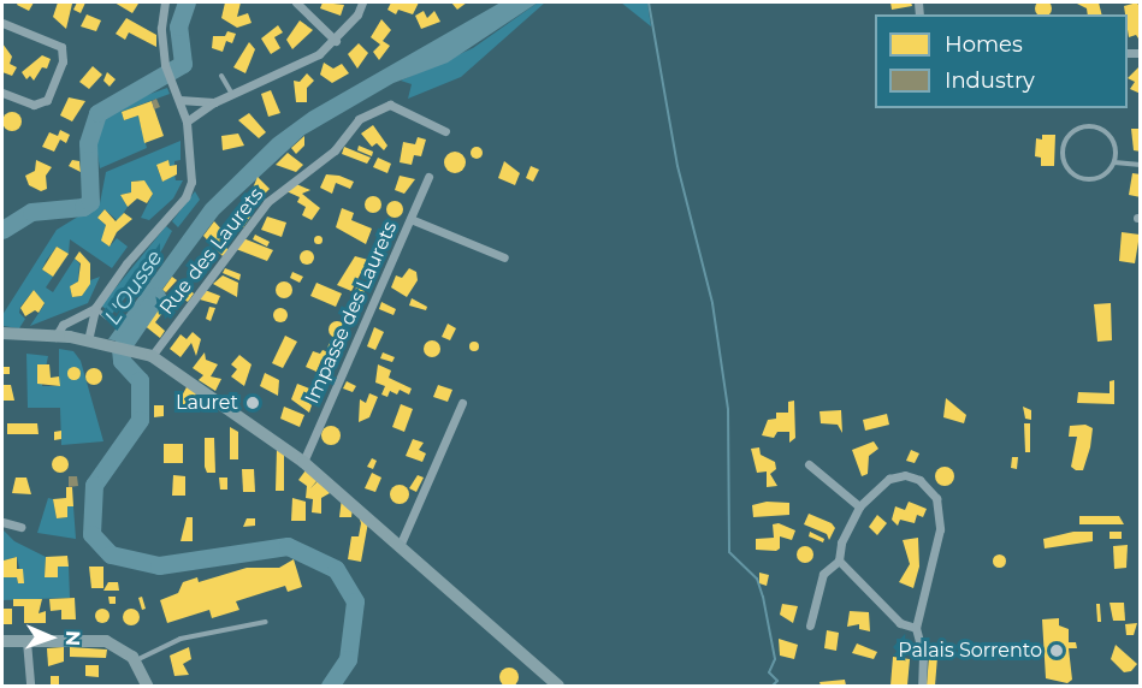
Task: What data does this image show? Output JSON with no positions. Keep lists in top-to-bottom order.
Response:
{
  "streets": {
    "street": ["Rue des Laurets", "Impasse des Laurets"]
  },
  "water": ["L'Ousse"],
  "places": ["Lauret", "Palais Sorrento"],
  "legend": ["Homes", "Industry"],
  "north": "right"
}
